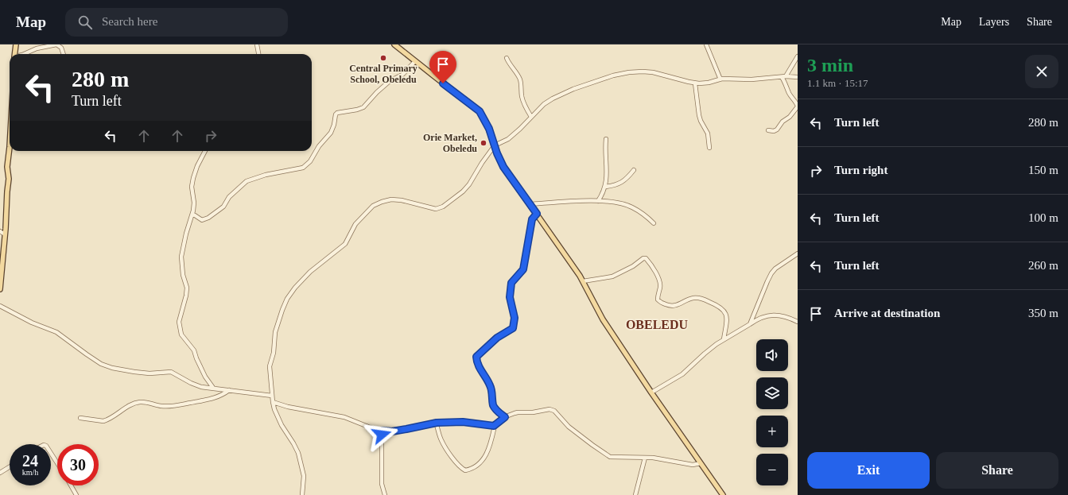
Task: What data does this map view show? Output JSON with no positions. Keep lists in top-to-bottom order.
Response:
{
  "districts": ["OBELEDU"],
  "places": ["Central Primary School, Obeledu", "Orie Market, Obeledu"],
  "page": {
    "header": "Map",
    "search": "Search here",
    "nav": ["Map", "Layers", "Share"],
    "heading": ["3 min", "1.1 km · 15:17"],
    "turn": ["280 m", "Turn left"],
    "list": [
      {
        "name": "Turn left",
        "value": "280 m"
      },
      {
        "name": "Turn right",
        "value": "150 m"
      },
      {
        "name": "Turn left",
        "value": "100 m"
      },
      {
        "name": "Turn left",
        "value": "260 m"
      },
      {
        "name": "Arrive at destination",
        "value": "350 m"
      }
    ],
    "map_buttons": ["+", "−"],
    "speed": "24 km/h",
    "limit": "30",
    "buttons": ["Exit", "Share"]
  }
}
